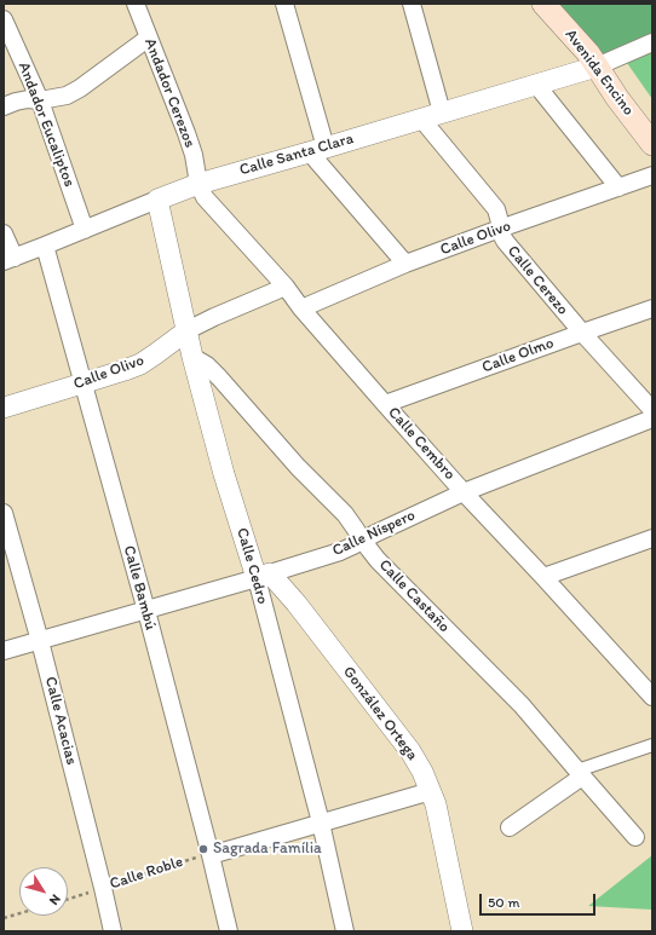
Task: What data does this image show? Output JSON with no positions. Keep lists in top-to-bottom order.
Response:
{
  "streets": {
    "main road": ["Avenida Encino"],
    "street": [
      "Andador Cerezos",
      "Andador Eucaliptos",
      "Calle Santa Clara",
      "Calle Olivo",
      "Calle Cerezo",
      "Calle Olmo",
      "Calle Cembro",
      "Calle Níspero",
      "Calle Cedro",
      "Calle Bambú",
      "Calle Castaño",
      "González Ortega",
      "Calle Acacias"
    ],
    "path": ["Calle Roble"]
  },
  "crossings": [
    ["Avenida Encino", "Calle Santa Clara"],
    ["Andador Cerezos", "Calle Santa Clara"],
    ["Andador Cerezos", "Calle Cembro"],
    ["Andador Eucaliptos", "Calle Santa Clara"],
    ["Calle Santa Clara", "Calle Cerezo"],
    ["Calle Santa Clara", "Calle Cembro"],
    ["Calle Santa Clara", "Calle Cedro"],
    ["Calle Santa Clara", "Calle Bambú"],
    ["Calle Olivo", "Calle Cerezo"],
    ["Calle Olivo", "Calle Cembro"],
    ["Calle Olivo", "Calle Cedro"],
    ["Calle Olivo", "Calle Bambú"],
    ["Calle Cerezo", "Calle Olmo"],
    ["Calle Olmo", "Calle Cembro"],
    ["Calle Cembro", "Calle Níspero"],
    ["Calle Níspero", "Calle Cedro"],
    ["Calle Níspero", "Calle Bambú"],
    ["Calle Níspero", "Calle Castaño"],
    ["Calle Níspero", "González Ortega"],
    ["Calle Níspero", "Calle Acacias"],
    ["Calle Cedro", "Calle Castaño"],
    ["Calle Cedro", "González Ortega"],
    ["Calle Bambú", "Calle Roble"],
    ["Calle Acacias", "Calle Roble"]
  ],
  "places": ["Sagrada Família"],
  "scale_bar": "50 m",
  "north": "bottom right"
}
